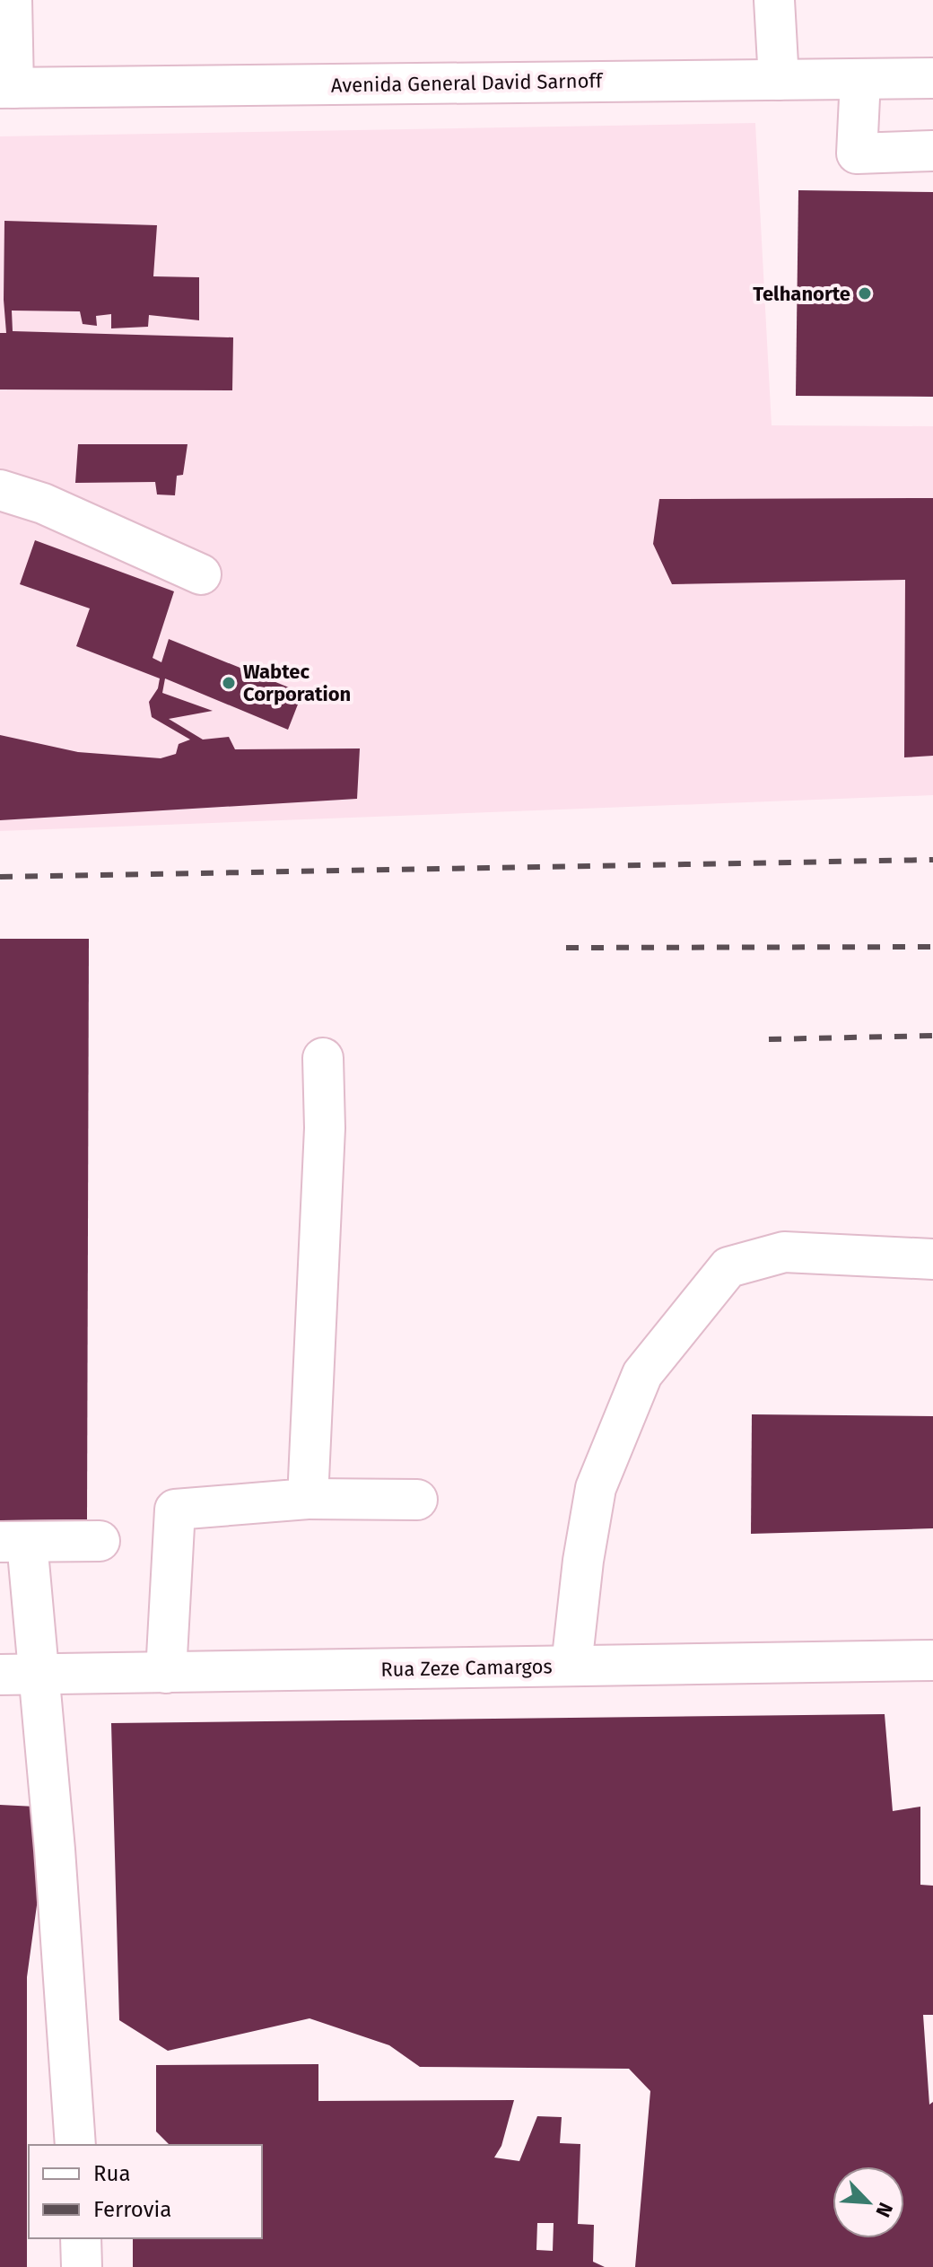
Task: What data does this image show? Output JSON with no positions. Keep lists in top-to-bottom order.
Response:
{
  "streets": {
    "main road": ["Avenida General David Sarnoff", "Rua Zeze Camargos"]
  },
  "places": ["Telhanorte", "Wabtec Corporation"],
  "legend": ["Rua", "Ferrovia"],
  "north": "bottom right"
}
